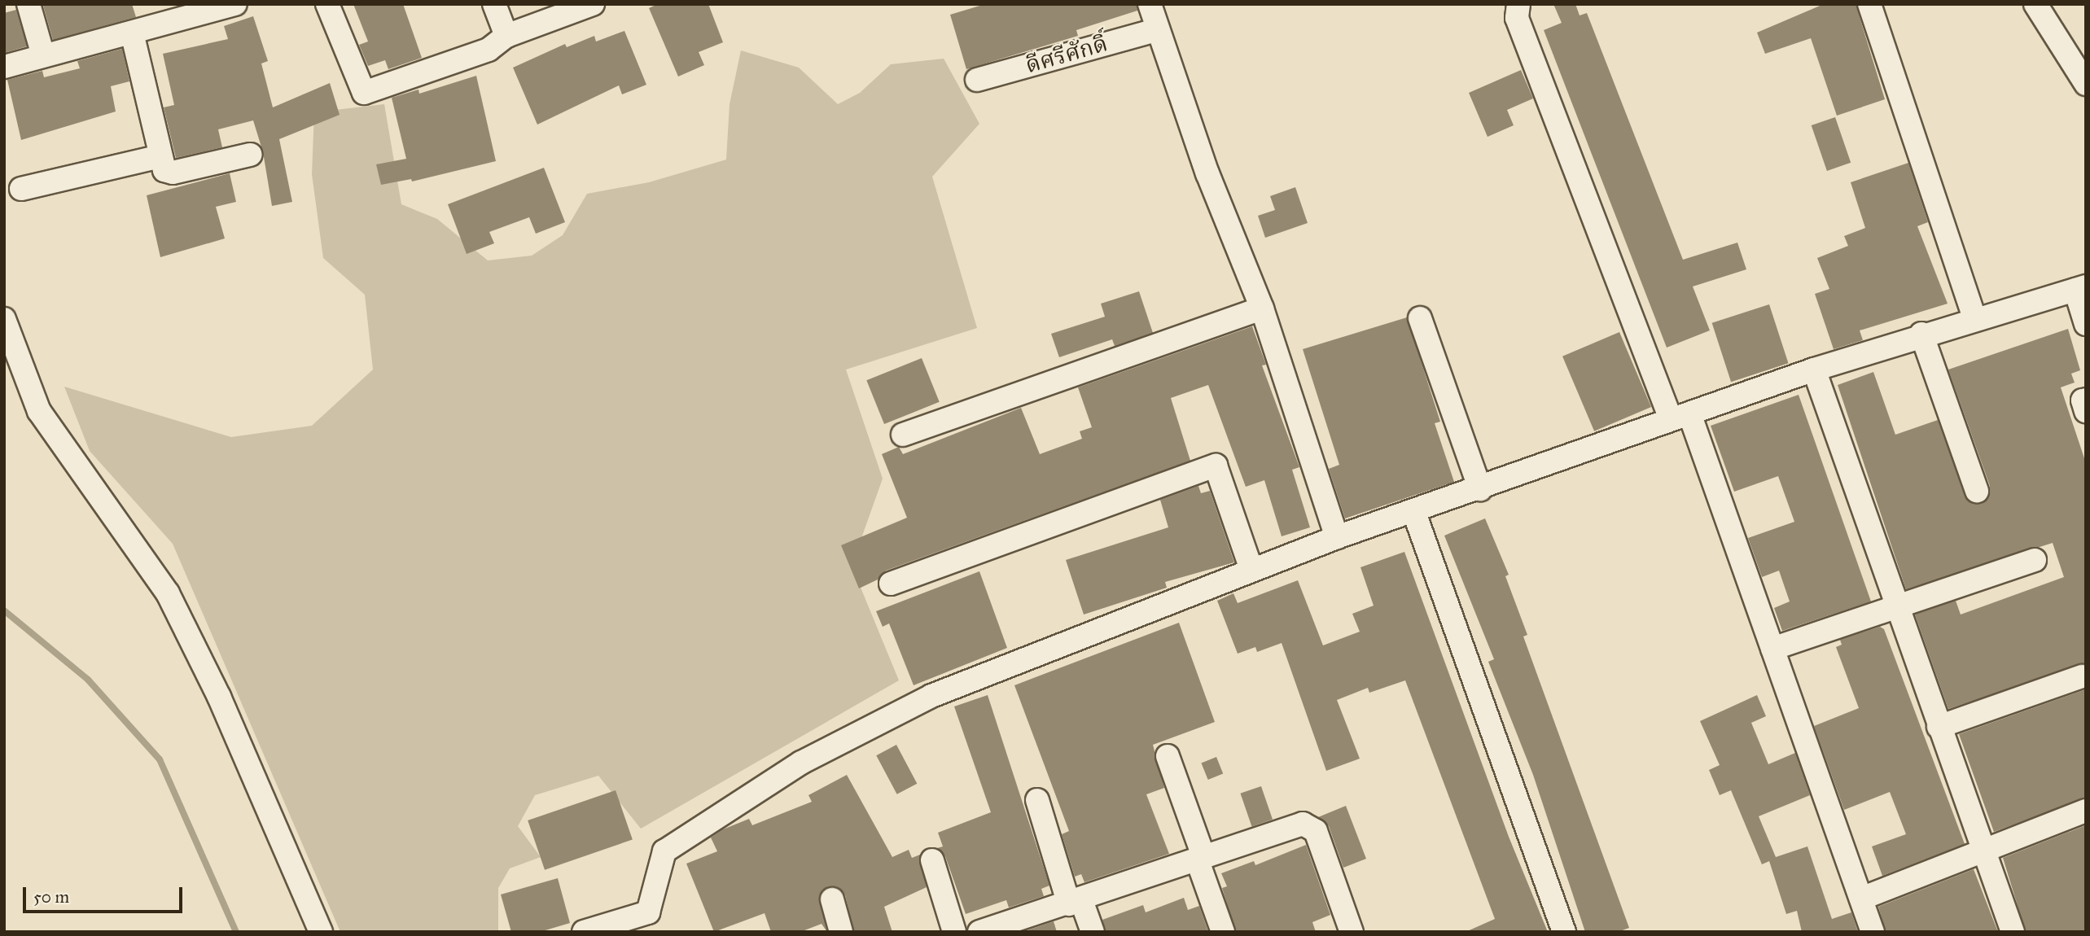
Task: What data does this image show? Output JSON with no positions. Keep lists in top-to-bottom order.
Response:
{
  "streets": {
    "street": ["ดีศรีศักดิ์"]
  },
  "scale_bar": "50 m"
}
